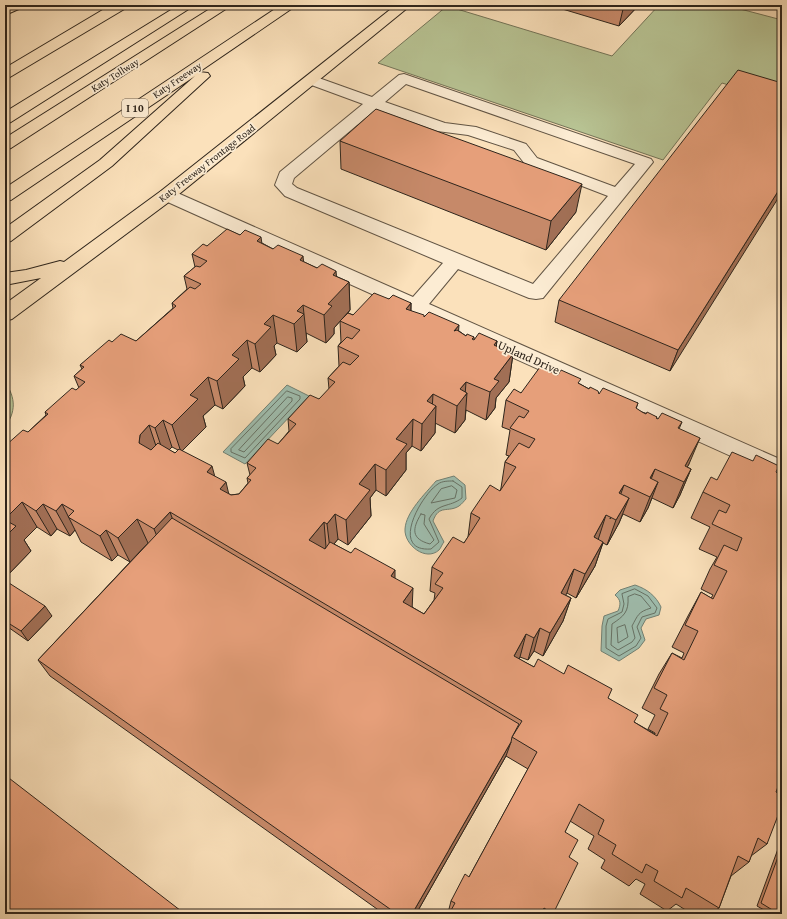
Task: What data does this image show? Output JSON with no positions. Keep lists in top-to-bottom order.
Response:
{
  "streets": {
    "main road": [
      "Katy Tollway",
      "Katy Freeway",
      "I 10",
      "Katy Freeway Frontage Road"
    ],
    "street": ["Upland Drive"]
  },
  "crossings": [
    ["Katy Freeway Frontage Road", "Upland Drive"]
  ]
}
